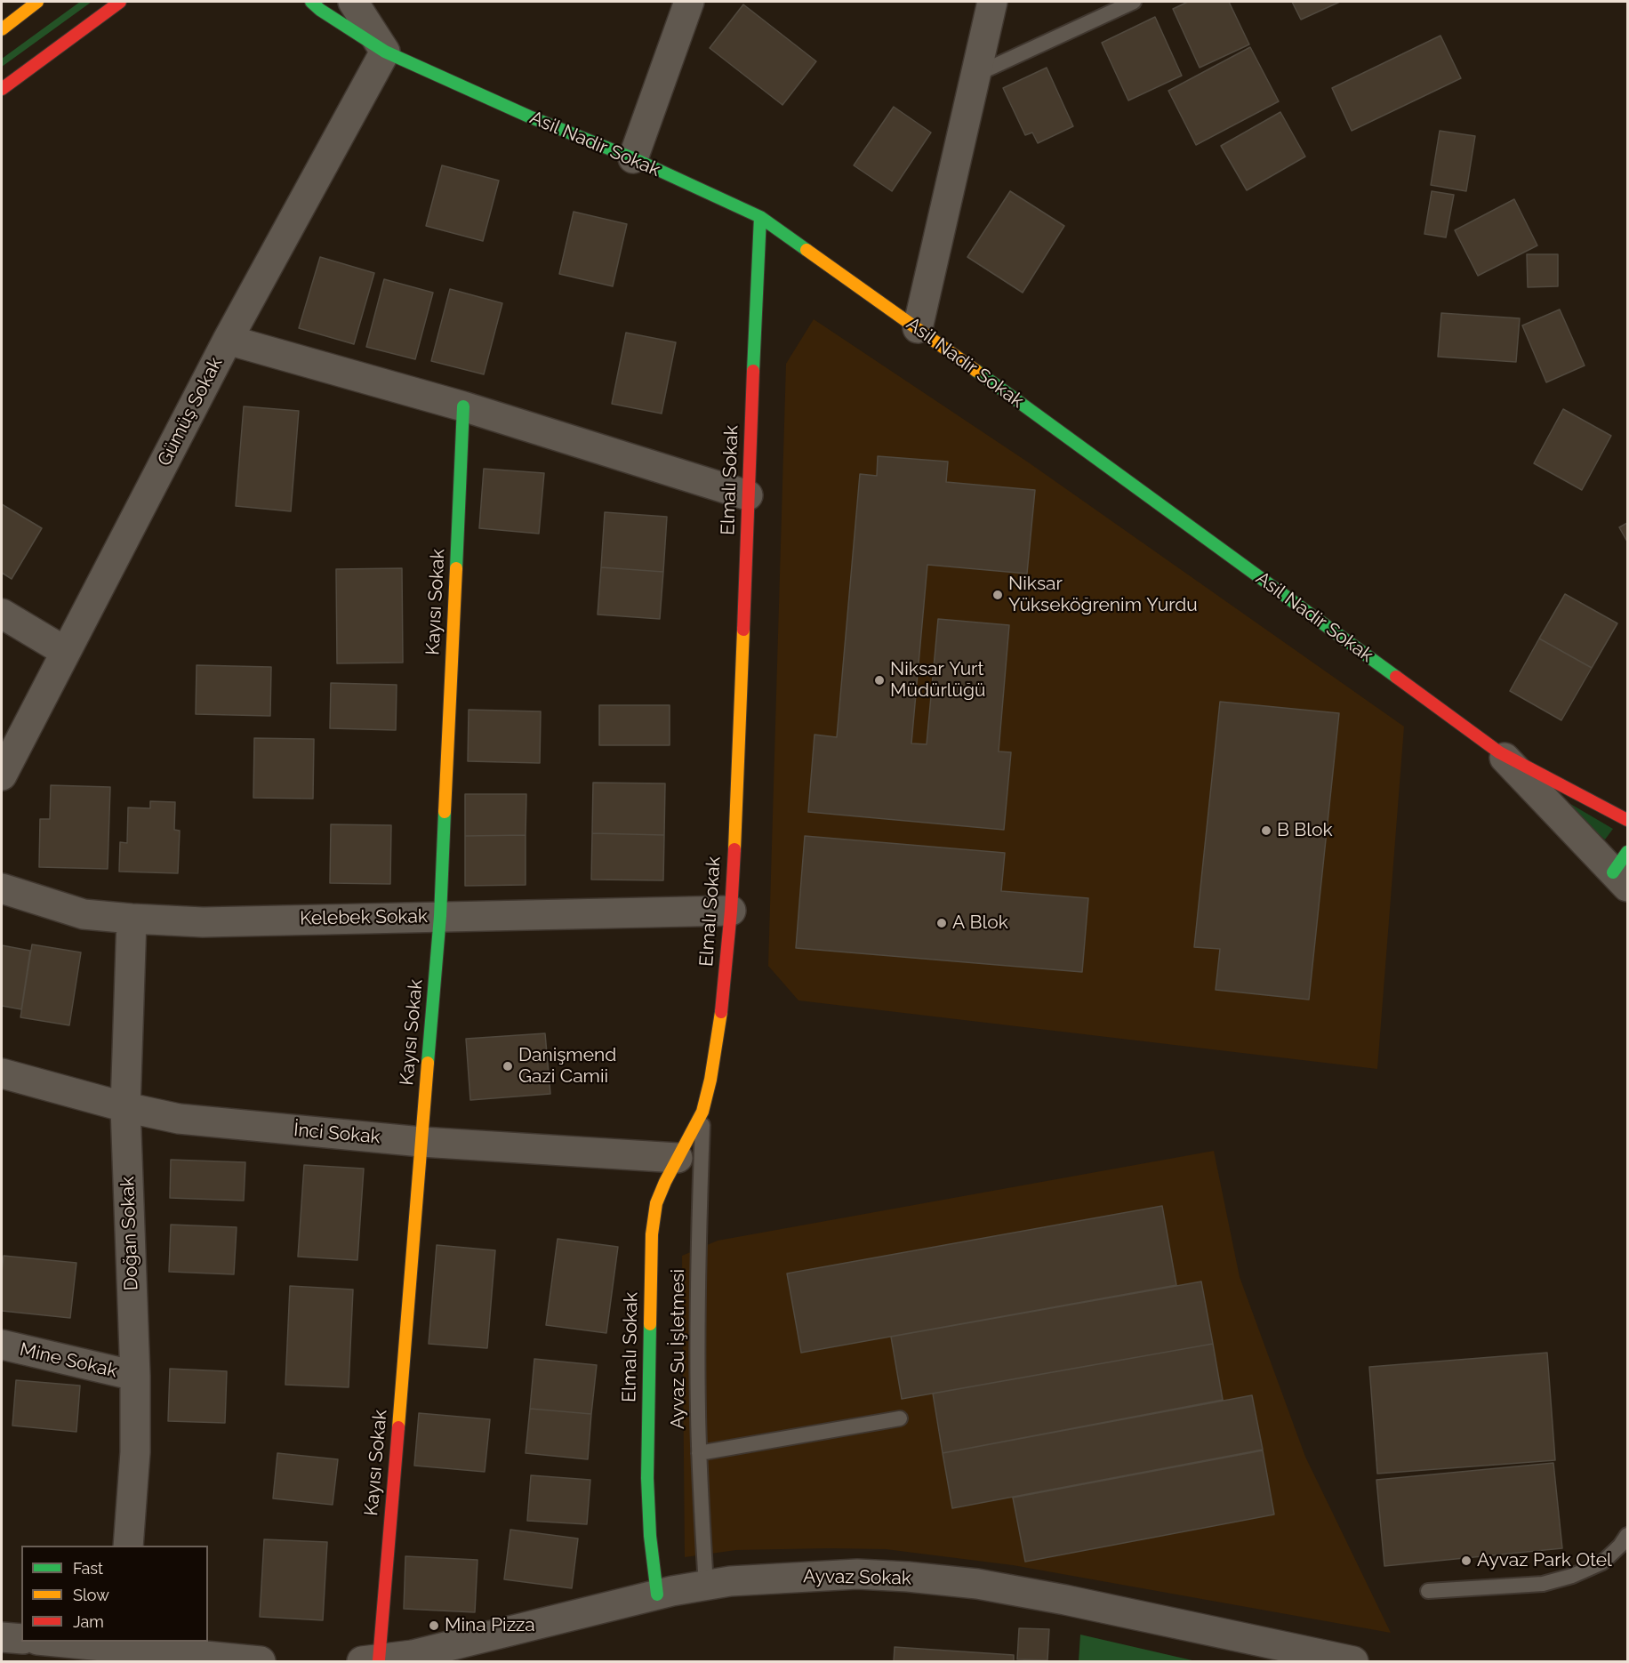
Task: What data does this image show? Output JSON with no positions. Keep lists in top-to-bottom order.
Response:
{
  "streets": {
    "street": [
      "Asil Nadir Sokak",
      "Gümüş Sokak",
      "Elmalı Sokak",
      "Kayısı Sokak",
      "Kelebek Sokak",
      "İnci Sokak",
      "Doğan Sokak",
      "Mine Sokak",
      "Ayvaz Sokak"
    ],
    "lane": ["Ayvaz Su İşletmesi"]
  },
  "crossings": [
    ["Asil Nadir Sokak", "Gümüş Sokak"],
    ["Asil Nadir Sokak", "Elmalı Sokak"],
    ["Elmalı Sokak", "Kelebek Sokak"],
    ["Elmalı Sokak", "İnci Sokak"],
    ["Elmalı Sokak", "Ayvaz Su İşletmesi"],
    ["Elmalı Sokak", "Ayvaz Sokak"],
    ["Kayısı Sokak", "Kelebek Sokak"],
    ["Kayısı Sokak", "İnci Sokak"],
    ["Kayısı Sokak", "Ayvaz Sokak"],
    ["Kelebek Sokak", "Doğan Sokak"],
    ["İnci Sokak", "Doğan Sokak"],
    ["Doğan Sokak", "Mine Sokak"],
    ["Ayvaz Su İşletmesi", "Ayvaz Sokak"]
  ],
  "places": [
    "Niksar Yükseköğrenim Yurdu",
    "Niksar Yurt Müdürlüğü",
    "B Blok",
    "A Blok",
    "Danişmend Gazi Camii",
    "Ayvaz Park Otel",
    "Mina Pizza"
  ],
  "legend": ["Fast", "Slow", "Jam"]
}
